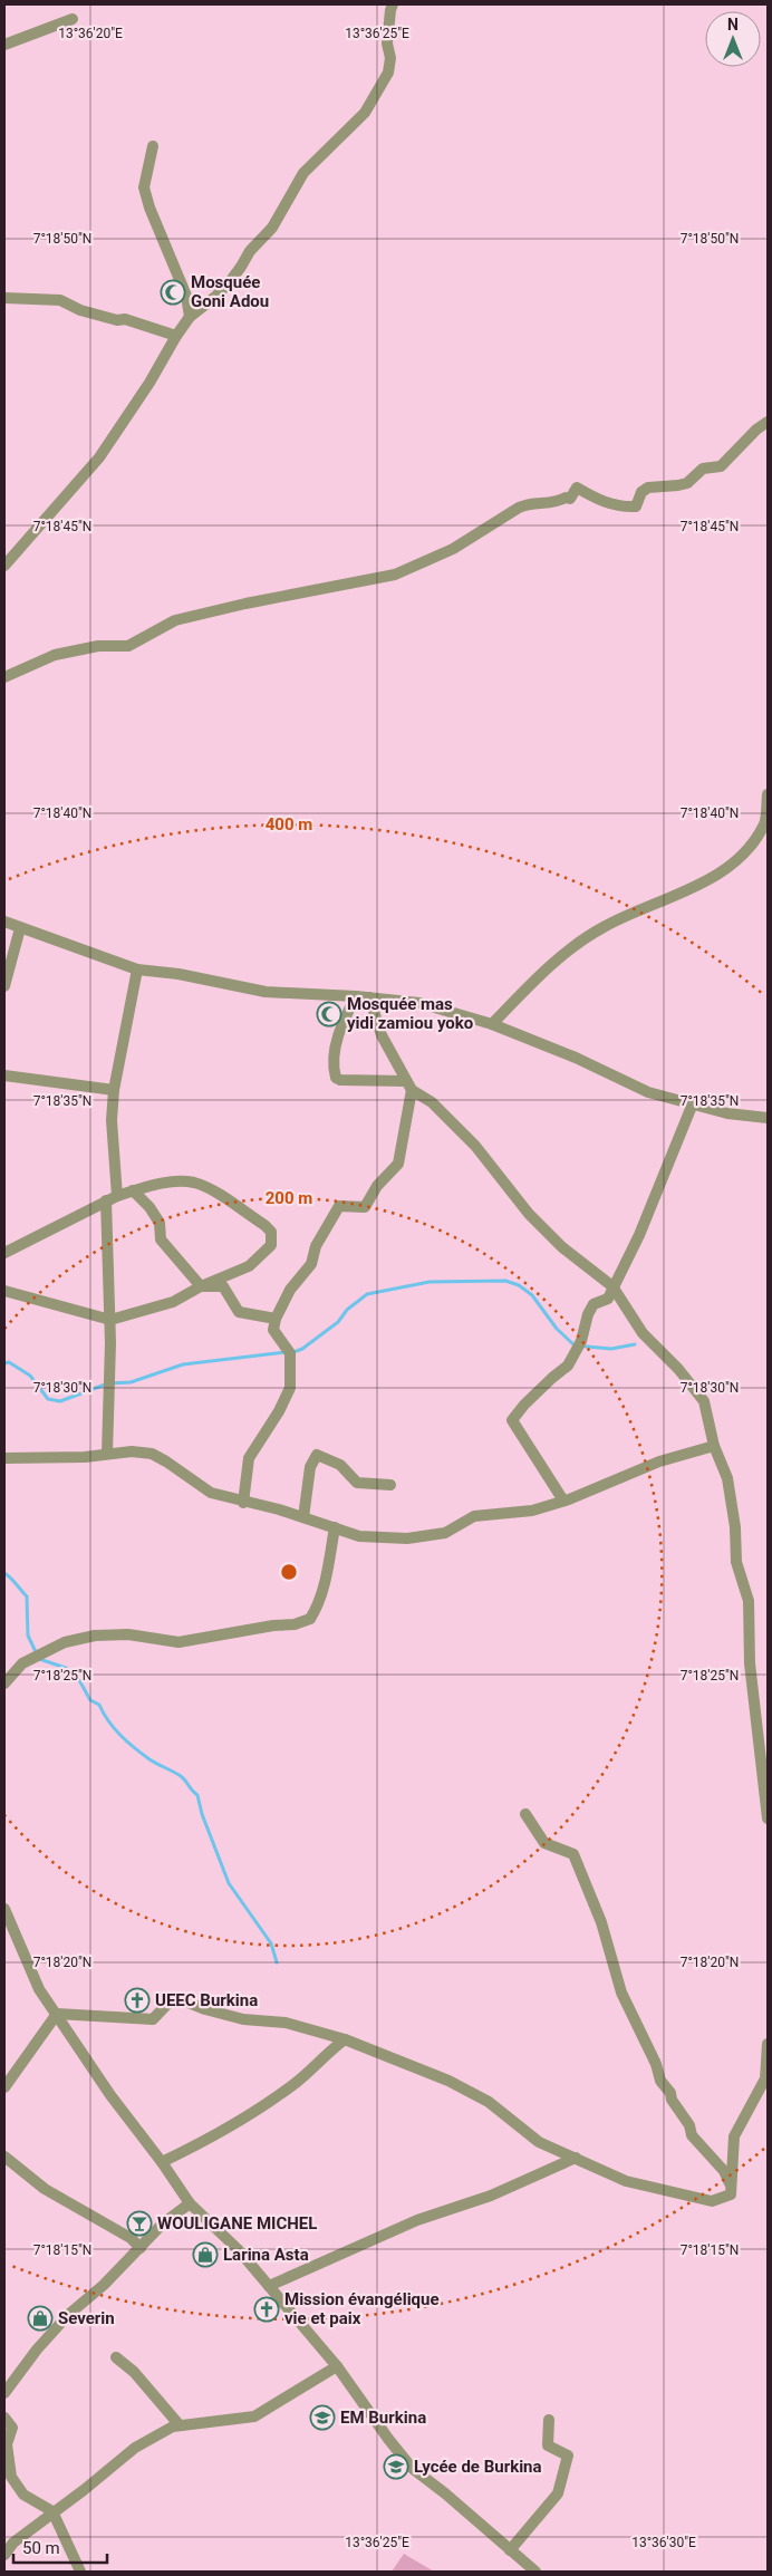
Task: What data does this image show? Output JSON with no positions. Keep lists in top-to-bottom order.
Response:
{
  "places": {
    "mosque": ["Mosquée Goni Adou", "Mosquée mas yidi zamiou yoko"],
    "church": ["UEEC Burkina", "Mission évangélique vie et paix"],
    "bar": ["WOULIGANE MICHEL"],
    "shop": ["Larina Asta", "Severin"],
    "school or university": ["EM Burkina", "Lycée de Burkina"]
  },
  "scale_bar": "50 m",
  "north": "top",
  "coordinates": [
    "13°36'20\"E",
    "13°36'25\"E",
    "7°18'50\"N",
    "7°18'45\"N",
    "7°18'40\"N",
    "7°18'35\"N",
    "7°18'30\"N",
    "7°18'25\"N",
    "7°18'20\"N",
    "7°18'15\"N",
    "13°36'30\"E"
  ],
  "rings": ["400 m", "200 m"]
}
